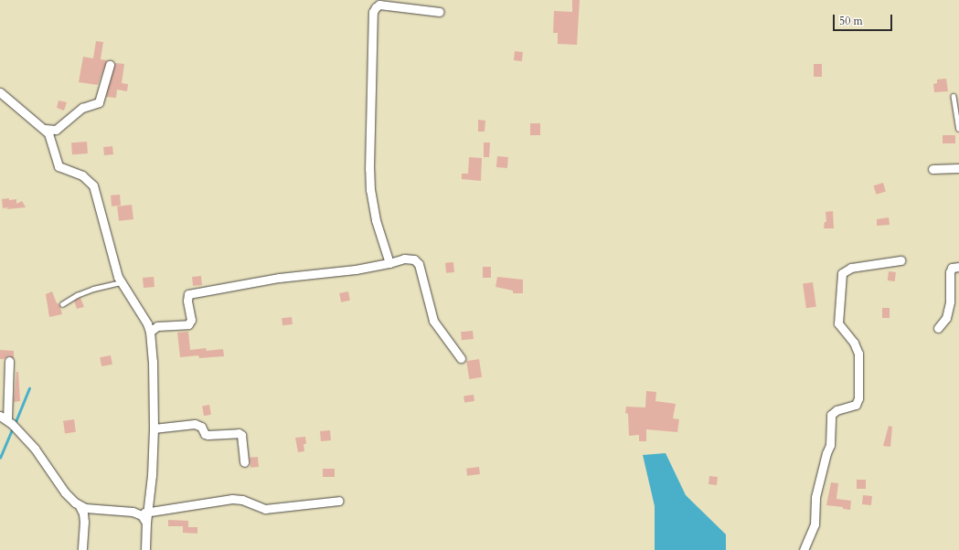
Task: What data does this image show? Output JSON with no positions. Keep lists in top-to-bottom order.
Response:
{
  "scale_bar": "50 m"
}
